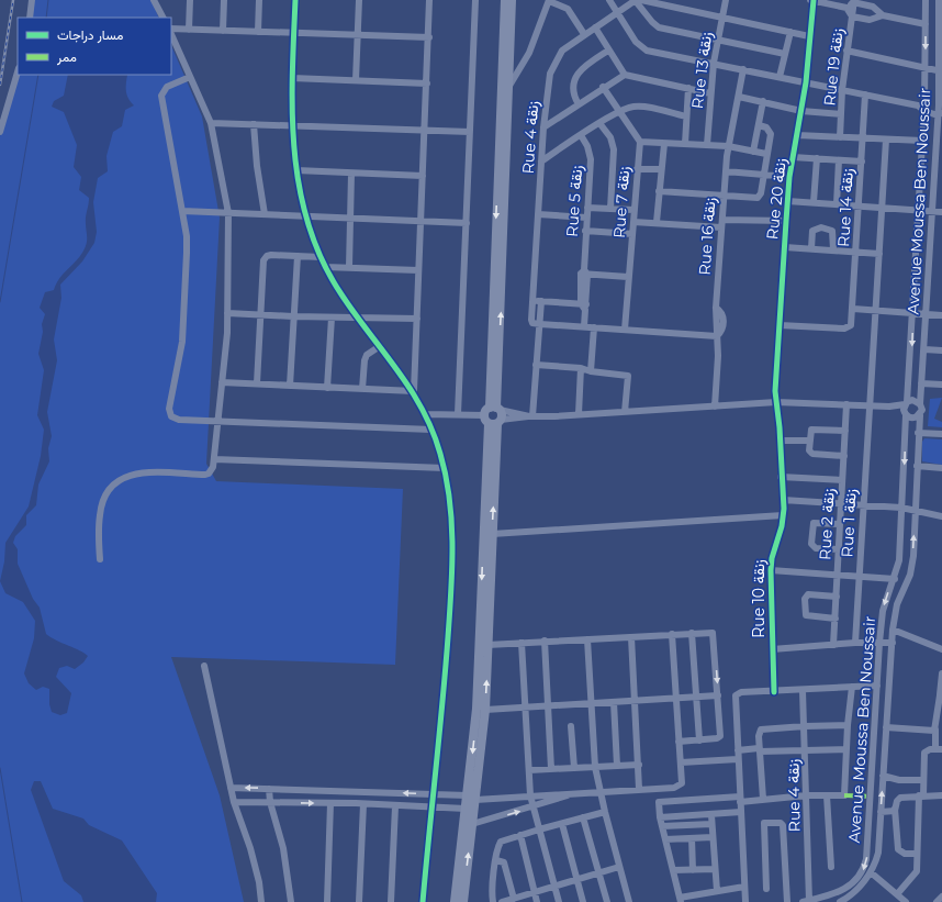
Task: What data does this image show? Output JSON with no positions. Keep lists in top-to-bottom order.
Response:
{
  "streets": {
    "street": [
      "Rue 19 زنقة",
      "Rue 13 زنقة",
      "Rue 4 زنقة",
      "Rue 20 زنقة",
      "Rue 5 زنقة",
      "Avenue Moussa Ben Noussair",
      "Rue 7 زنقة",
      "Rue 14 زنقة",
      "Rue 16 زنقة",
      "Rue 1 زنقة",
      "Rue 2 زنقة",
      "Rue 10 زنقة"
    ]
  },
  "crossings": [
    ["Rue 4 زنقة", "Avenue Moussa Ben Noussair"],
    ["Rue 20 زنقة", "Rue 14 زنقة"],
    ["Rue 20 زنقة", "Rue 10 زنقة"]
  ],
  "legend": ["مسار دراجات", "ممر"]
}
